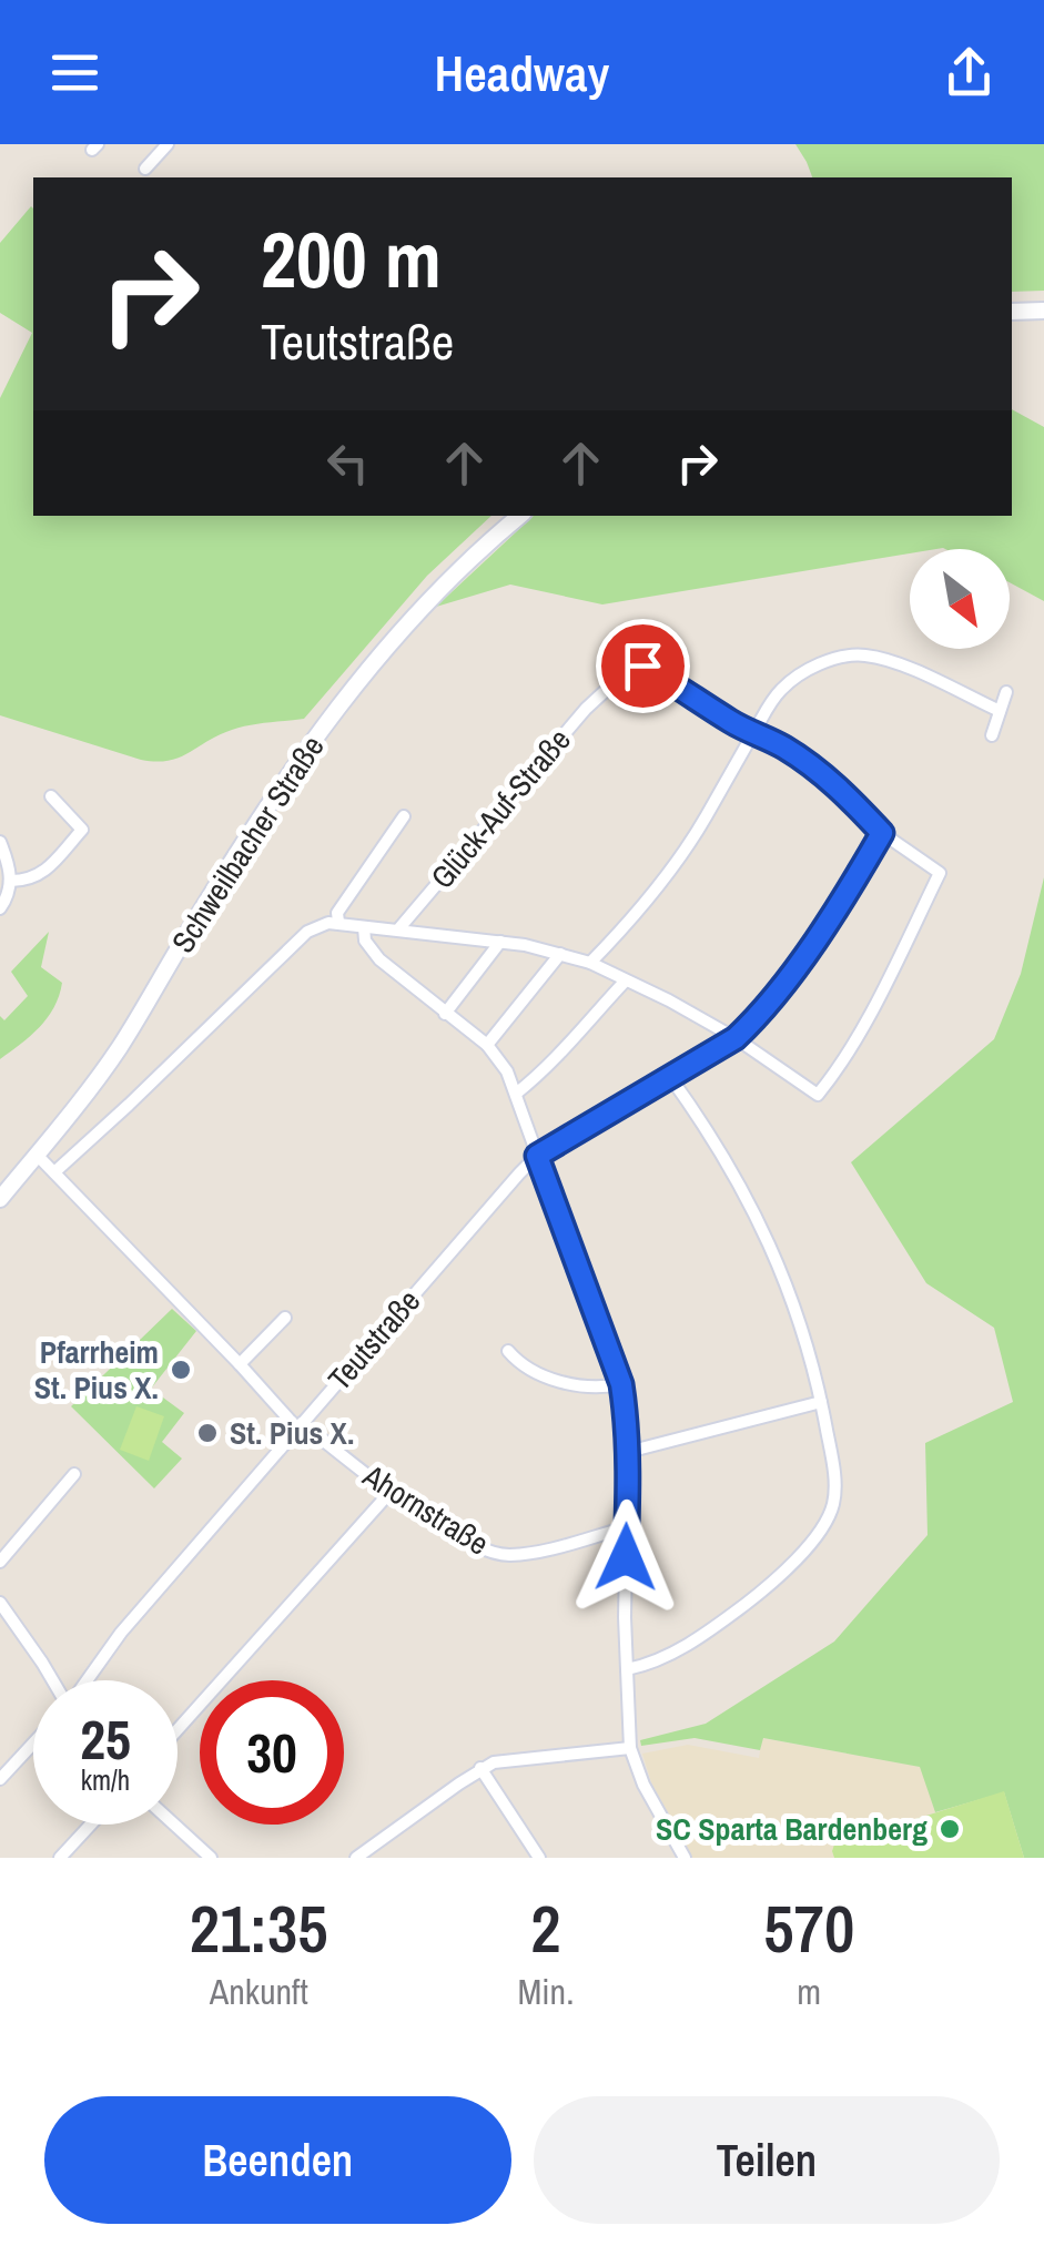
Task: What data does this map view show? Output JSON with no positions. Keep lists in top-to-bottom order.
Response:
{
  "streets": {
    "main road": ["Schweilbacher Straße"],
    "street": ["Glück-Auf-Straße", "Teutstraße", "Ahornstraße"]
  },
  "crossings": [
    ["Glück-Auf-Straße", "Teutstraße"],
    ["Schweilbacher Straße", "Ahornstraße"],
    ["Teutstraße", "Ahornstraße"]
  ],
  "places": ["Pfarrheim St. Pius X.", "St. Pius X.", "SC Sparta Bardenberg"],
  "north": "bottom right",
  "page": {
    "header": "Headway",
    "turn": ["200 m", "Teutstraße"],
    "speed": "25 km/h",
    "limit": "30",
    "eta": [
      "21:35",
      "Ankunft",
      "2",
      "Min.",
      "570",
      "m"
    ],
    "buttons": ["Beenden", "Teilen"]
  }
}
